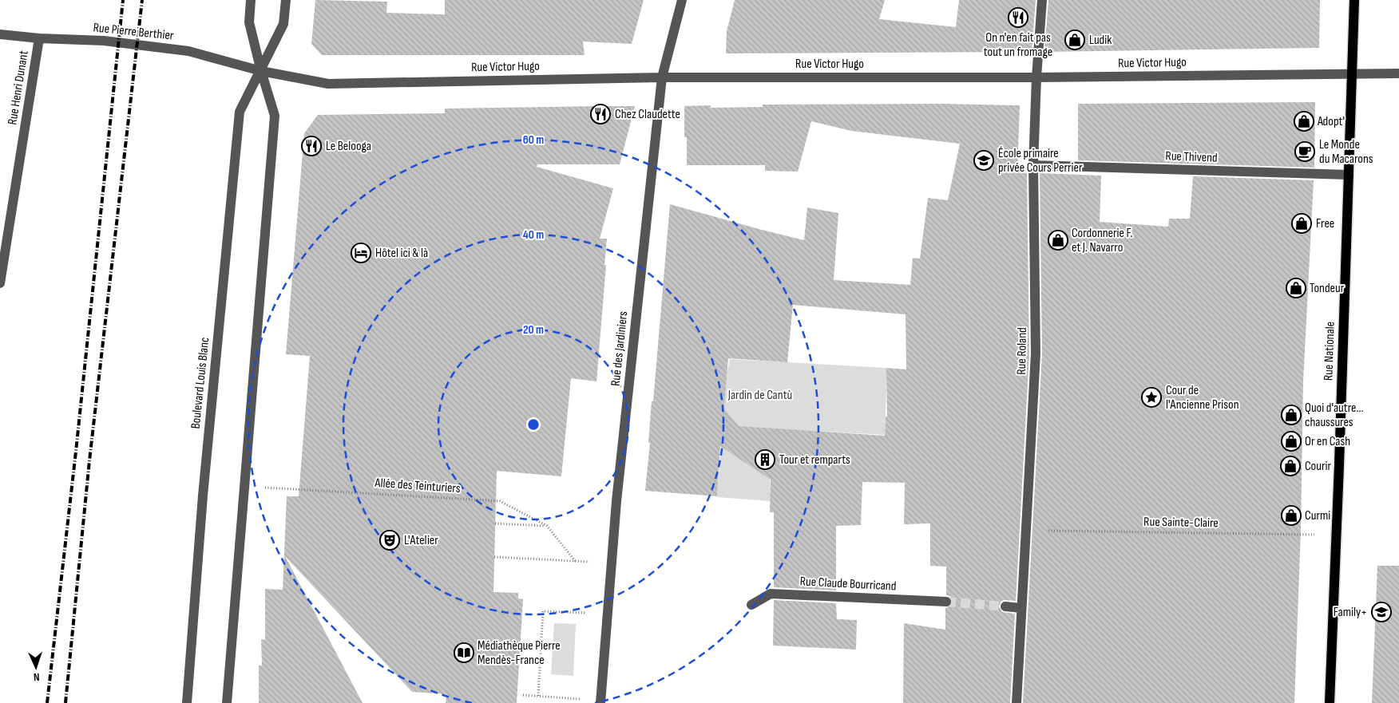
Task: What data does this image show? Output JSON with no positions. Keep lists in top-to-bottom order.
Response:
{
  "streets": {
    "main road": ["Rue Nationale"],
    "street": [
      "Rue Pierre Berthier",
      "Rue Victor Hugo",
      "Rue Henri Dunant",
      "Rue Thivend",
      "Rue des Jardiniers",
      "Rue Roland",
      "Boulevard Louis Blanc",
      "Rue Claude Bourricand"
    ],
    "path": ["Allée des Teinturiers", "Rue Sainte-Claire"]
  },
  "crossings": [
    ["Rue Pierre Berthier", "Rue Victor Hugo"],
    ["Rue Pierre Berthier", "Rue Henri Dunant"],
    ["Rue Pierre Berthier", "Boulevard Louis Blanc"],
    ["Rue Victor Hugo", "Rue des Jardiniers"],
    ["Rue Victor Hugo", "Rue Roland"],
    ["Rue Victor Hugo", "Rue Nationale"],
    ["Rue Victor Hugo", "Boulevard Louis Blanc"],
    ["Rue Thivend", "Rue Roland"],
    ["Rue Thivend", "Rue Nationale"],
    ["Rue Roland", "Rue Sainte-Claire"],
    ["Rue Nationale", "Rue Sainte-Claire"]
  ],
  "parks": ["Jardin de Cantù"],
  "places": {
    "restaurant": ["On n'en fait pas tout un fromage", "Chez Claudette", "Le Belooga"],
    "shop": [
      "Ludik",
      "Adopt'",
      "Free",
      "Cordonnerie F. et J. Navarro",
      "Tondeur",
      "Quoi d'autre... chaussures",
      "Or en Cash",
      "Courir",
      "Curmi"
    ],
    "cafe": ["Le Monde du Macarons"],
    "school or university": ["École primaire privée Cours Perrier", "Family+"],
    "hotel": ["Hôtel ici & là"],
    "place": ["Cour de l'Ancienne Prison"],
    "building": ["Tour et remparts"],
    "theatre": ["L'Atelier"],
    "library": ["Médiathèque Pierre Mendès-France"]
  },
  "north": "bottom",
  "rings": ["60 m", "40 m", "20 m"]
}
